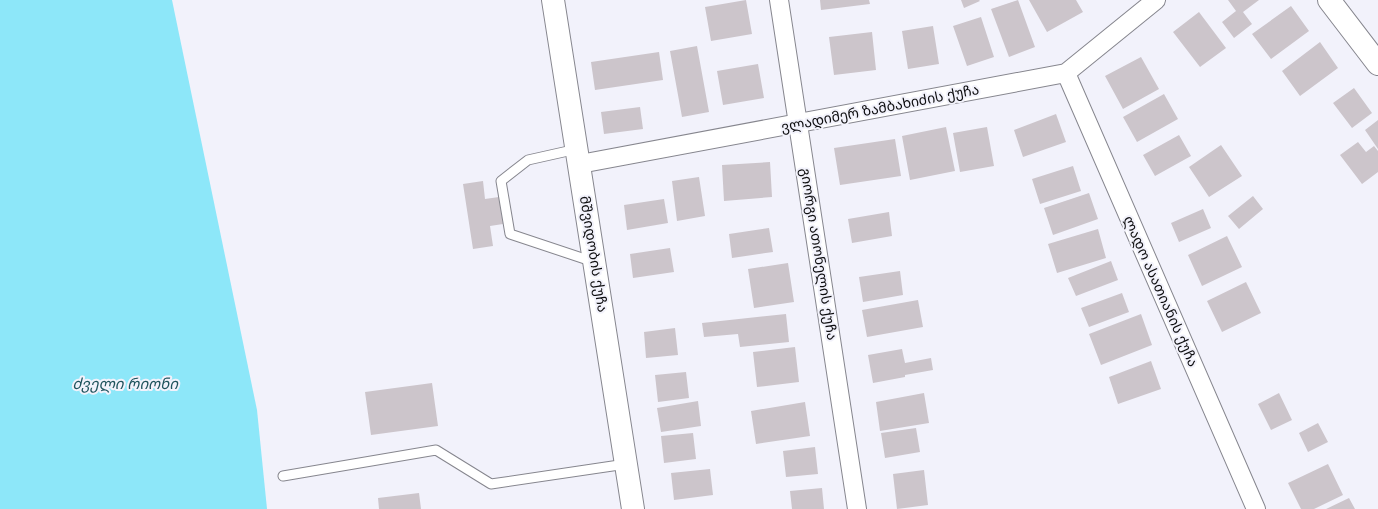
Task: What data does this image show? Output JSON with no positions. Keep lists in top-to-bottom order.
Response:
{
  "streets": {
    "street": [
      "ვლადიმერ ზამბახიძის ქუჩა",
      "მშვიდობის ქუჩა",
      "გიორგი ათონელის ქუჩა",
      "ლადო ასათიანის ქუჩა"
    ]
  },
  "crossings": [
    ["ვლადიმერ ზამბახიძის ქუჩა", "მშვიდობის ქუჩა"],
    ["ვლადიმერ ზამბახიძის ქუჩა", "გიორგი ათონელის ქუჩა"],
    ["ვლადიმერ ზამბახიძის ქუჩა", "ლადო ასათიანის ქუჩა"]
  ],
  "water": ["ძველი რიონი"]
}
